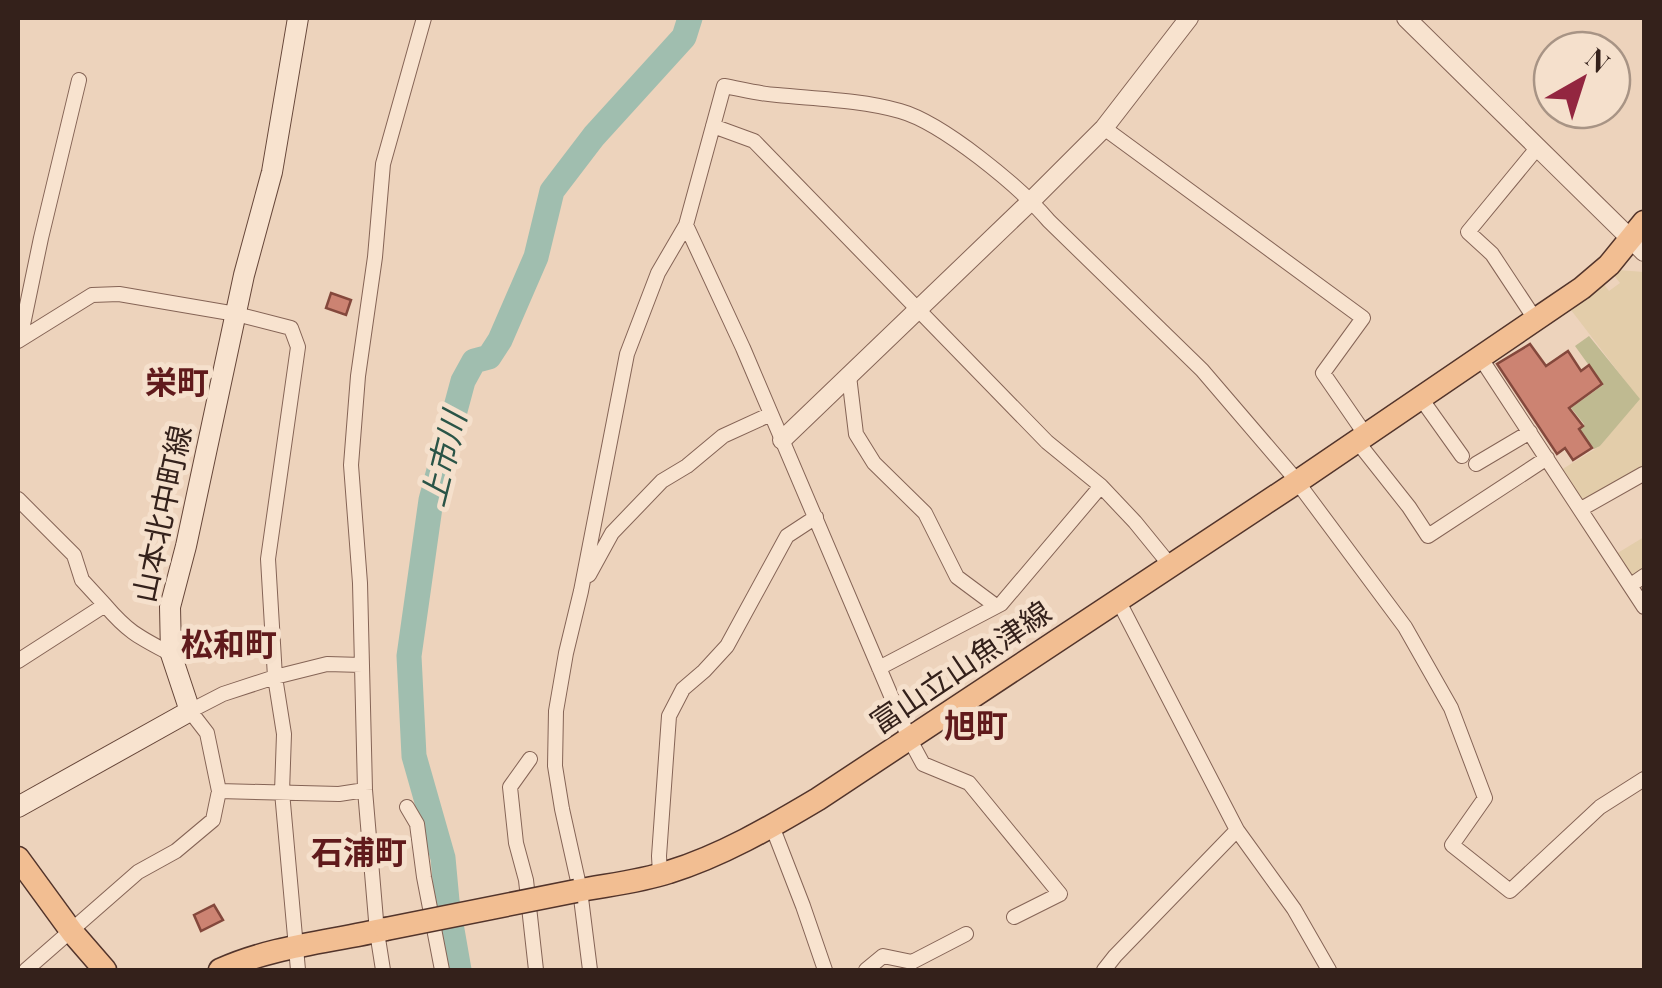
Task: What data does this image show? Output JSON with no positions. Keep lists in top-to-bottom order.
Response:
{
  "streets": {
    "main road": ["山本北中町線", "富山立山魚津線"]
  },
  "districts": [
    "栄町",
    "松和町",
    "旭町",
    "石浦町"
  ],
  "water": ["上市川"],
  "north": "top right"
}
